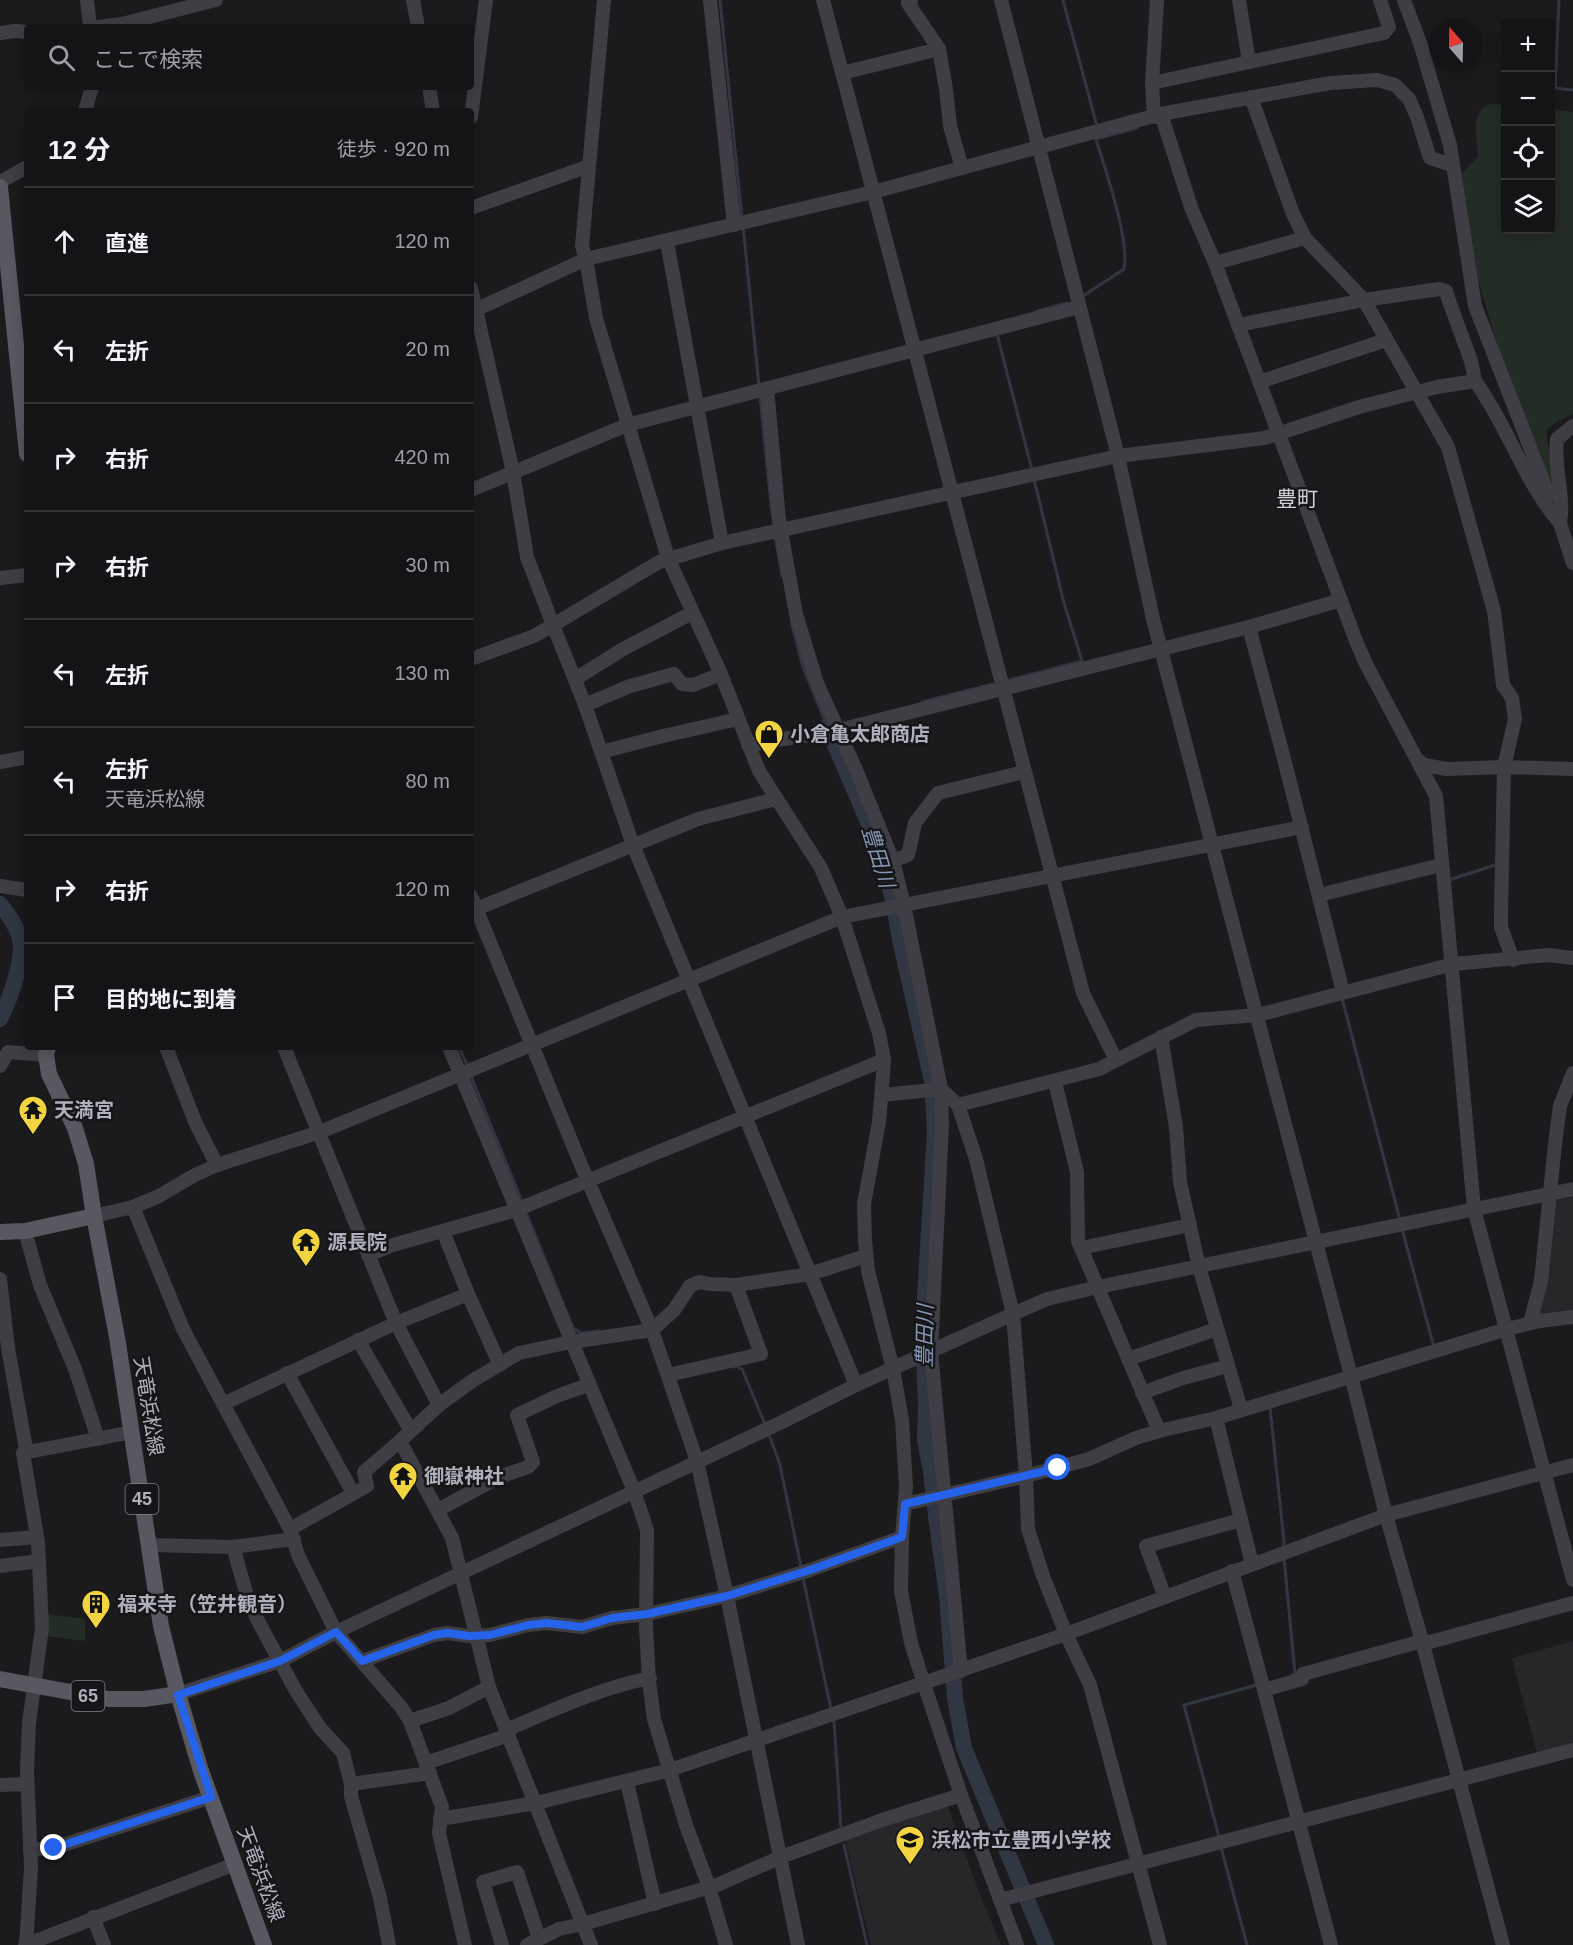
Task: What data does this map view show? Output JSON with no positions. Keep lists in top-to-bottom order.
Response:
{
  "streets": {
    "main road": ["天竜浜松線", "45", "65"]
  },
  "crossings": [
    ["天竜浜松線", "65"]
  ],
  "districts": ["豊町"],
  "water": ["豊田川"],
  "places": {
    "shop": ["小倉亀太郎商店"],
    "temple": ["天満宮", "源長院", "御嶽神社"],
    "building": ["福来寺（笠井観音）"],
    "school or university": ["浜松市立豊西小学校"]
  },
  "north": "top",
  "page": {
    "map_buttons": ["+", "−"],
    "search": "ここで検索",
    "heading": ["12 分", "徒歩 · 920 m"],
    "list": [
      ["直進", "120 m"],
      ["左折", "20 m"],
      ["右折", "420 m"],
      ["右折", "30 m"],
      ["左折", "130 m"],
      ["左折", "天竜浜松線", "80 m"],
      ["右折", "120 m"],
      "目的地に到着"
    ]
  }
}
